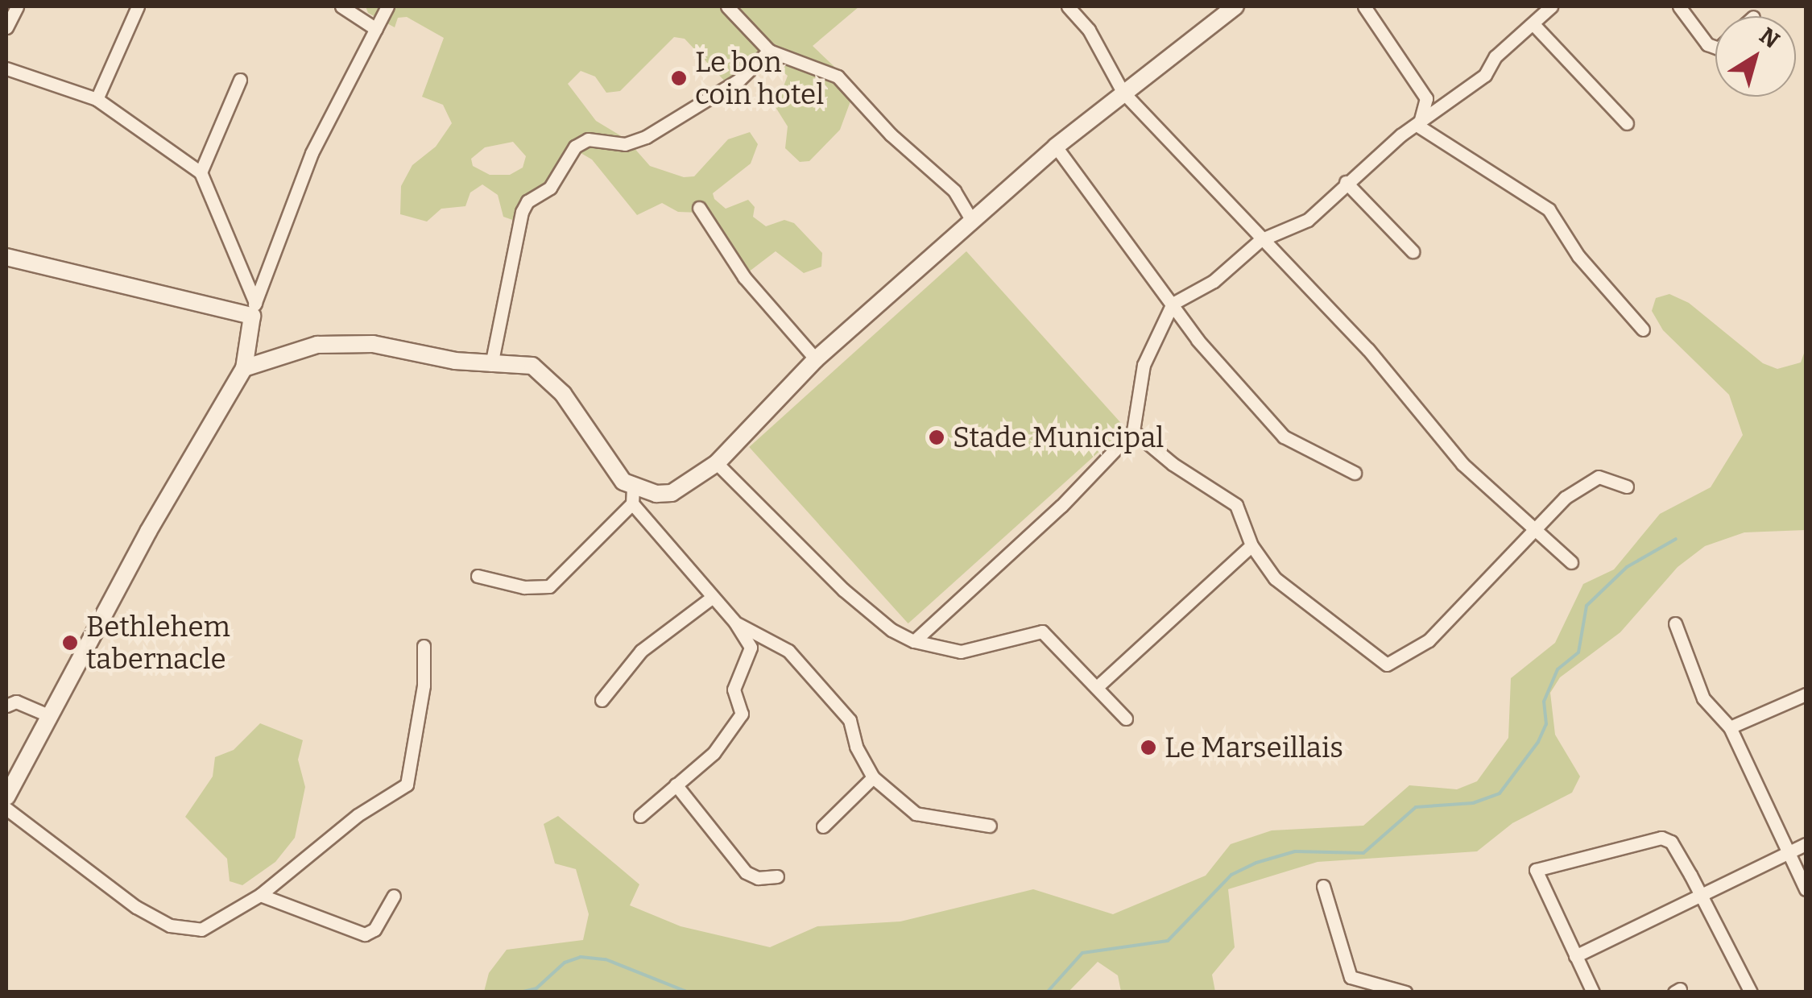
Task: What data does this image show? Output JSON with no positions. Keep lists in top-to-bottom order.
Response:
{
  "places": [
    "Le bon coin hotel",
    "Stade Municipal",
    "Bethlehem tabernacle",
    "Le Marseillais"
  ],
  "north": "top right"
}
